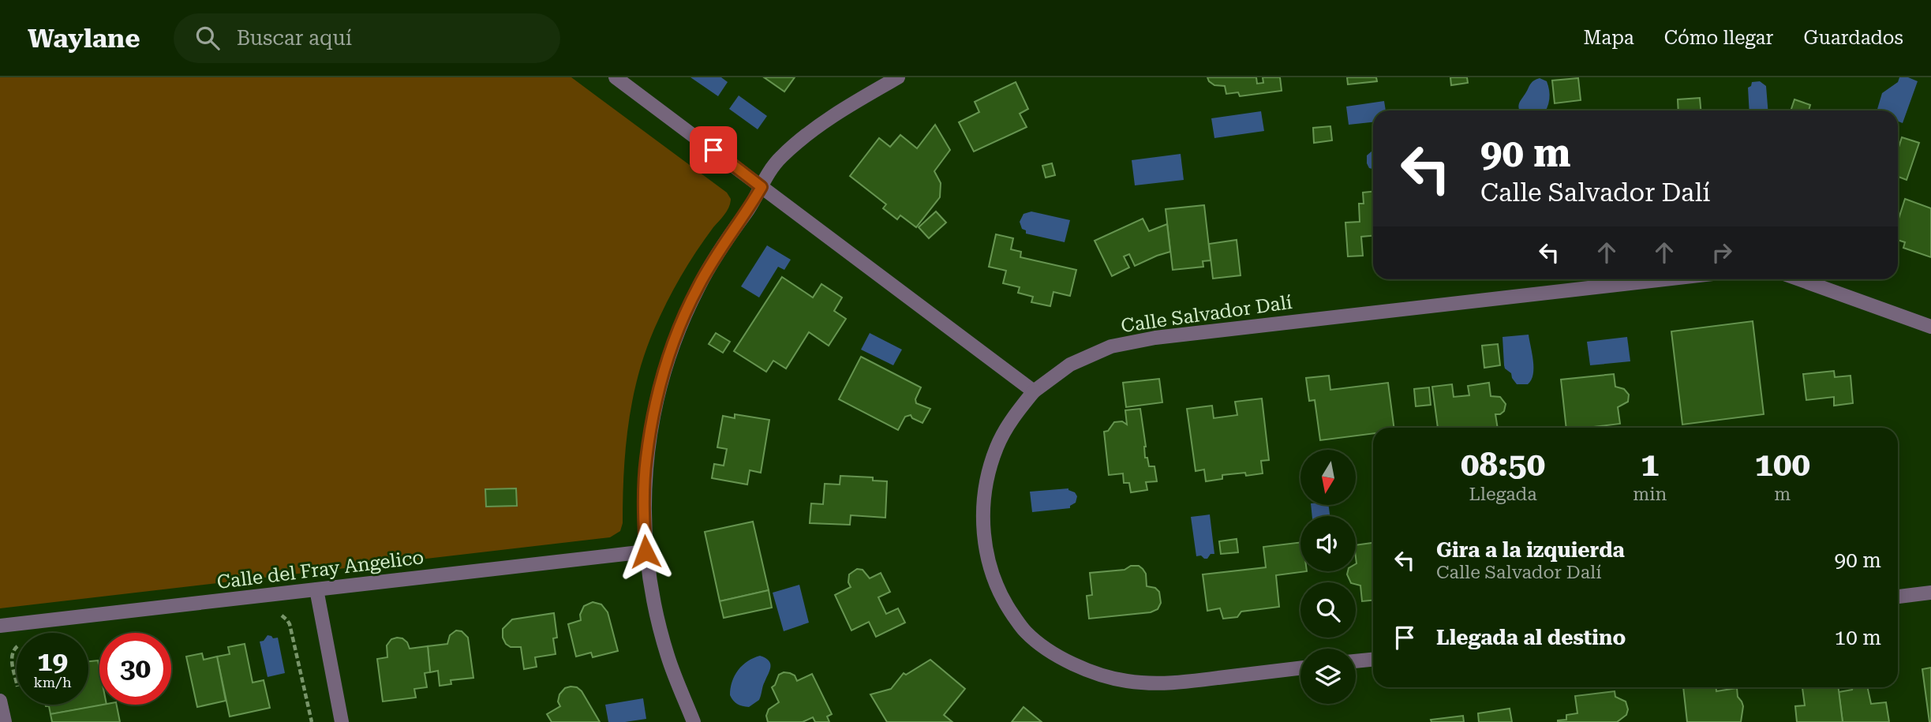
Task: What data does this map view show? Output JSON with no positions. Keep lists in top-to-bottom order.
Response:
{
  "streets": {
    "street": ["Calle Salvador Dalí", "Calle del Fray Angelico"]
  },
  "north": "bottom",
  "page": {
    "header": "Waylane",
    "search": "Buscar aquí",
    "nav": ["Mapa", "Cómo llegar", "Guardados"],
    "turn": ["90 m", "Calle Salvador Dalí"],
    "eta": [
      "08:50",
      "Llegada",
      "1",
      "min",
      "100",
      "m"
    ],
    "list": [
      {
        "name": "Gira a la izquierda",
        "note": "Calle Salvador Dalí",
        "value": "90 m"
      },
      {
        "name": "Llegada al destino",
        "value": "10 m"
      }
    ],
    "speed": "19 km/h",
    "limit": "30"
  }
}
